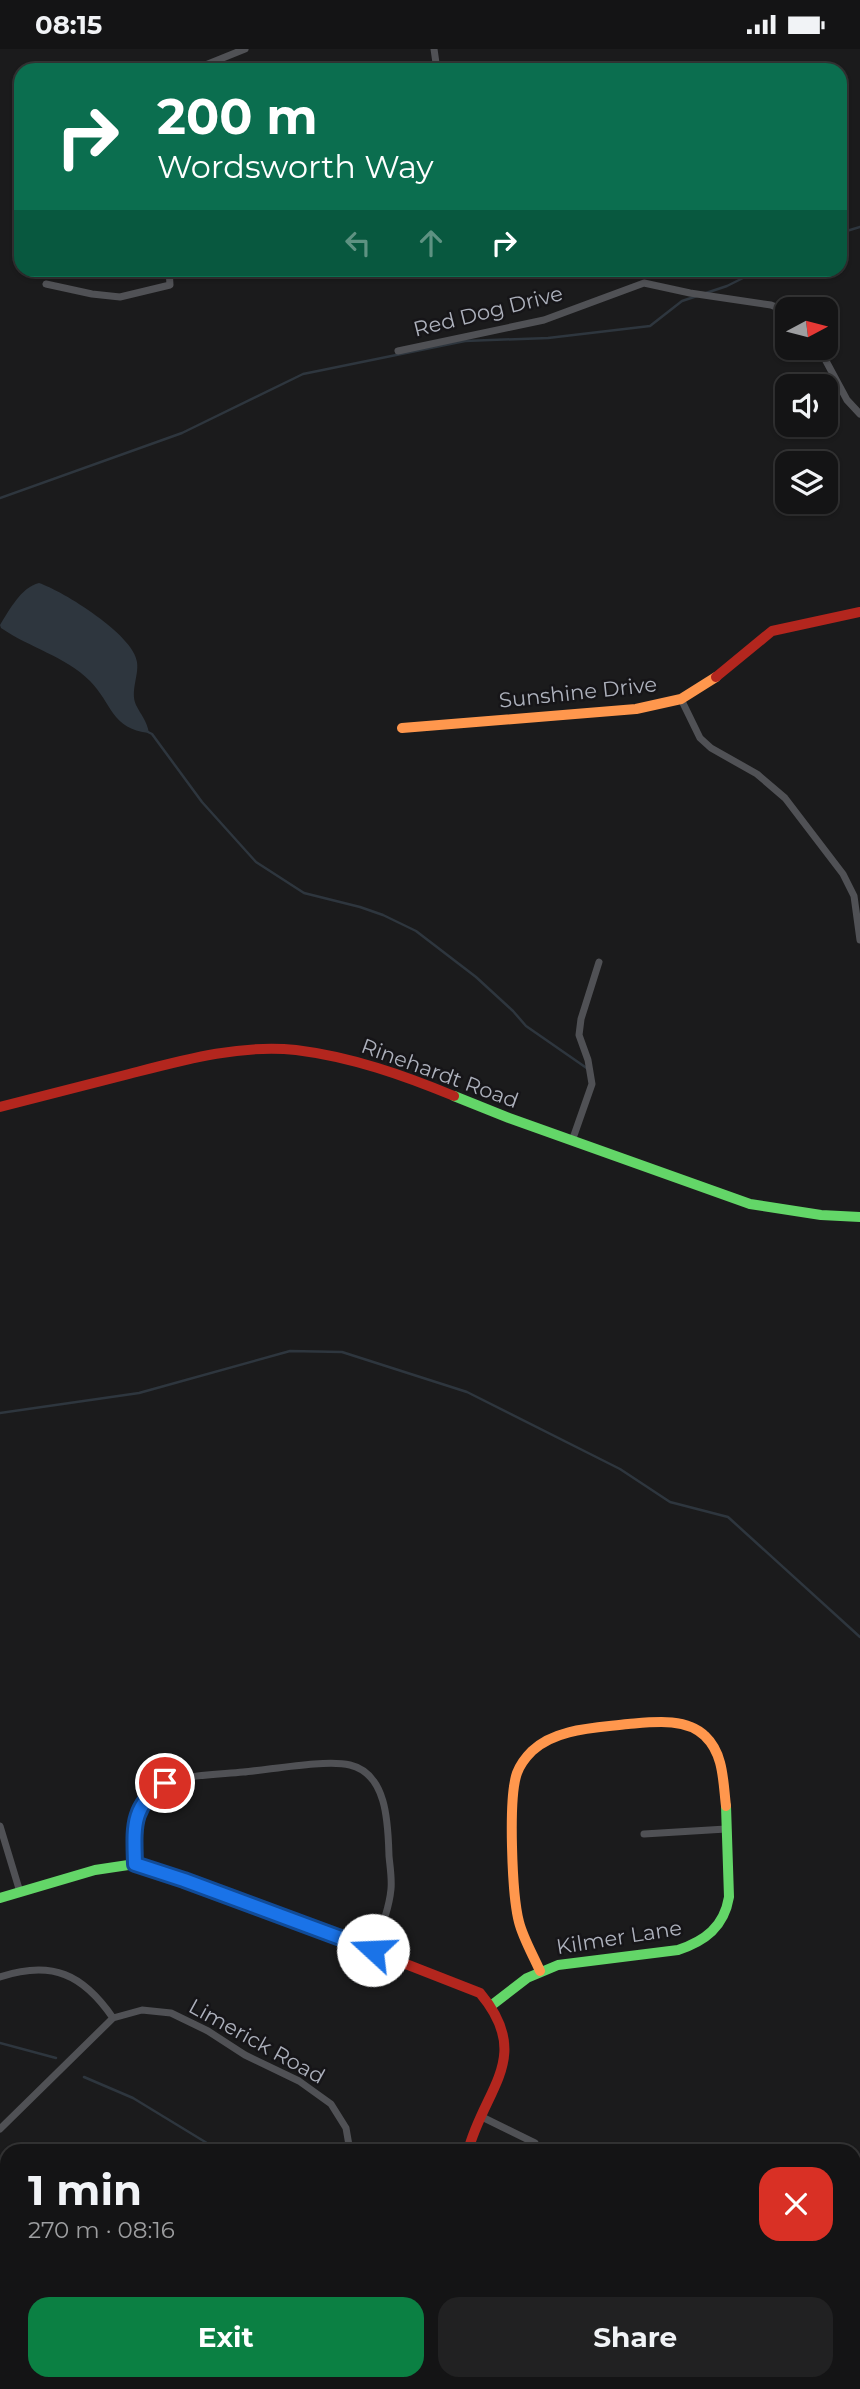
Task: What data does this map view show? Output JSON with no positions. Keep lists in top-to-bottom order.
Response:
{
  "streets": {
    "street": [
      "Red Dog Drive",
      "Sunshine Drive",
      "Rinehardt Road",
      "Kilmer Lane",
      "Limerick Road"
    ]
  },
  "north": "right",
  "page": {
    "status": "08:15",
    "turn": ["200 m", "Wordsworth Way"],
    "heading": ["1 min", "270 m · 08:16"],
    "buttons": ["Exit", "Share"]
  }
}
